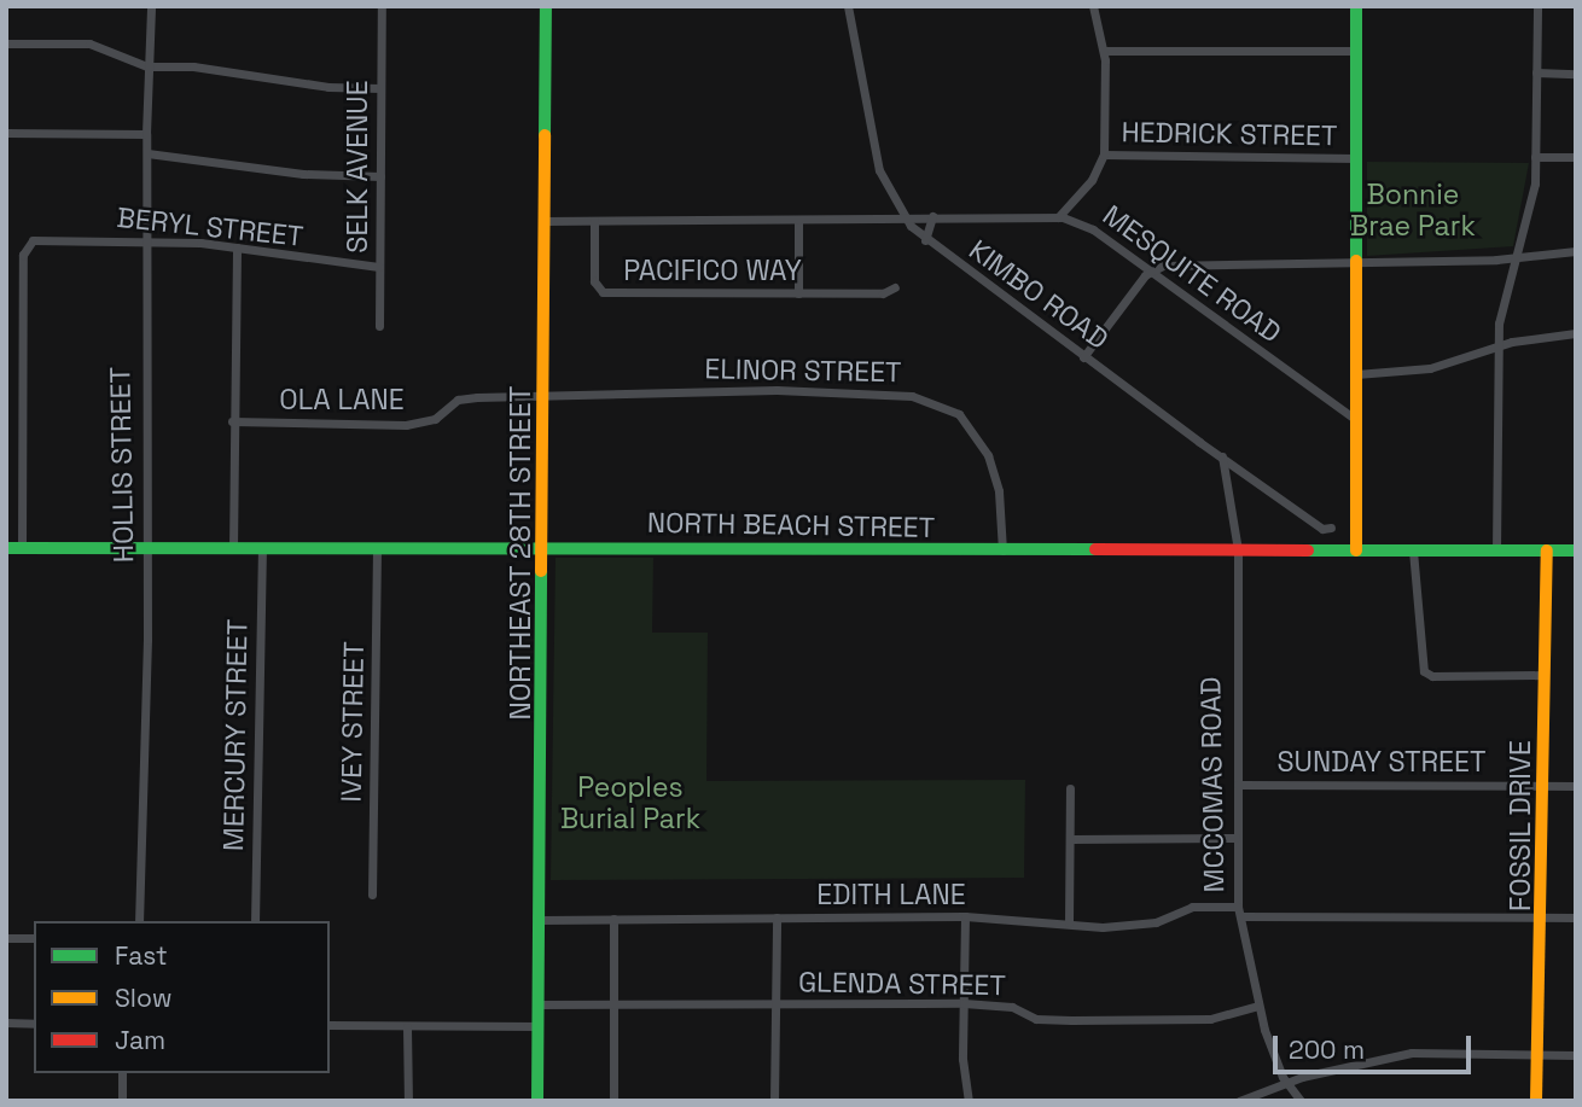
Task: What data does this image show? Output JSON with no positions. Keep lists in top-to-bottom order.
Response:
{
  "streets": {
    "main road": ["NORTH BEACH STREET", "NORTHEAST 28TH STREET", "FOSSIL DRIVE"],
    "street": [
      "HEDRICK STREET",
      "SELK AVENUE",
      "BERYL STREET",
      "PACIFICO WAY",
      "MESQUITE ROAD",
      "KIMBO ROAD",
      "ELINOR STREET",
      "OLA LANE",
      "HOLLIS STREET",
      "IVEY STREET",
      "MERCURY STREET",
      "SUNDAY STREET",
      "MCCOMAS ROAD",
      "EDITH LANE",
      "GLENDA STREET"
    ]
  },
  "crossings": [
    ["SELK AVENUE", "BERYL STREET"],
    ["BERYL STREET", "HOLLIS STREET"],
    ["BERYL STREET", "NORTH BEACH STREET"],
    ["PACIFICO WAY", "MESQUITE ROAD"],
    ["MESQUITE ROAD", "KIMBO ROAD"],
    ["MESQUITE ROAD", "NORTHEAST 28TH STREET"],
    ["KIMBO ROAD", "MCCOMAS ROAD"],
    ["ELINOR STREET", "OLA LANE"],
    ["ELINOR STREET", "NORTH BEACH STREET"],
    ["ELINOR STREET", "NORTHEAST 28TH STREET"],
    ["OLA LANE", "NORTHEAST 28TH STREET"],
    ["HOLLIS STREET", "NORTH BEACH STREET"],
    ["NORTH BEACH STREET", "NORTHEAST 28TH STREET"],
    ["NORTH BEACH STREET", "IVEY STREET"],
    ["NORTH BEACH STREET", "MERCURY STREET"],
    ["NORTH BEACH STREET", "MCCOMAS ROAD"],
    ["NORTH BEACH STREET", "FOSSIL DRIVE"],
    ["NORTHEAST 28TH STREET", "EDITH LANE"],
    ["NORTHEAST 28TH STREET", "GLENDA STREET"],
    ["SUNDAY STREET", "MCCOMAS ROAD"],
    ["SUNDAY STREET", "FOSSIL DRIVE"],
    ["MCCOMAS ROAD", "EDITH LANE"],
    ["MCCOMAS ROAD", "GLENDA STREET"],
    ["FOSSIL DRIVE", "EDITH LANE"]
  ],
  "parks": ["Bonnie Brae Park", "Peoples Burial Park"],
  "legend": ["Fast", "Slow", "Jam"],
  "scale_bar": "200 m"
}
